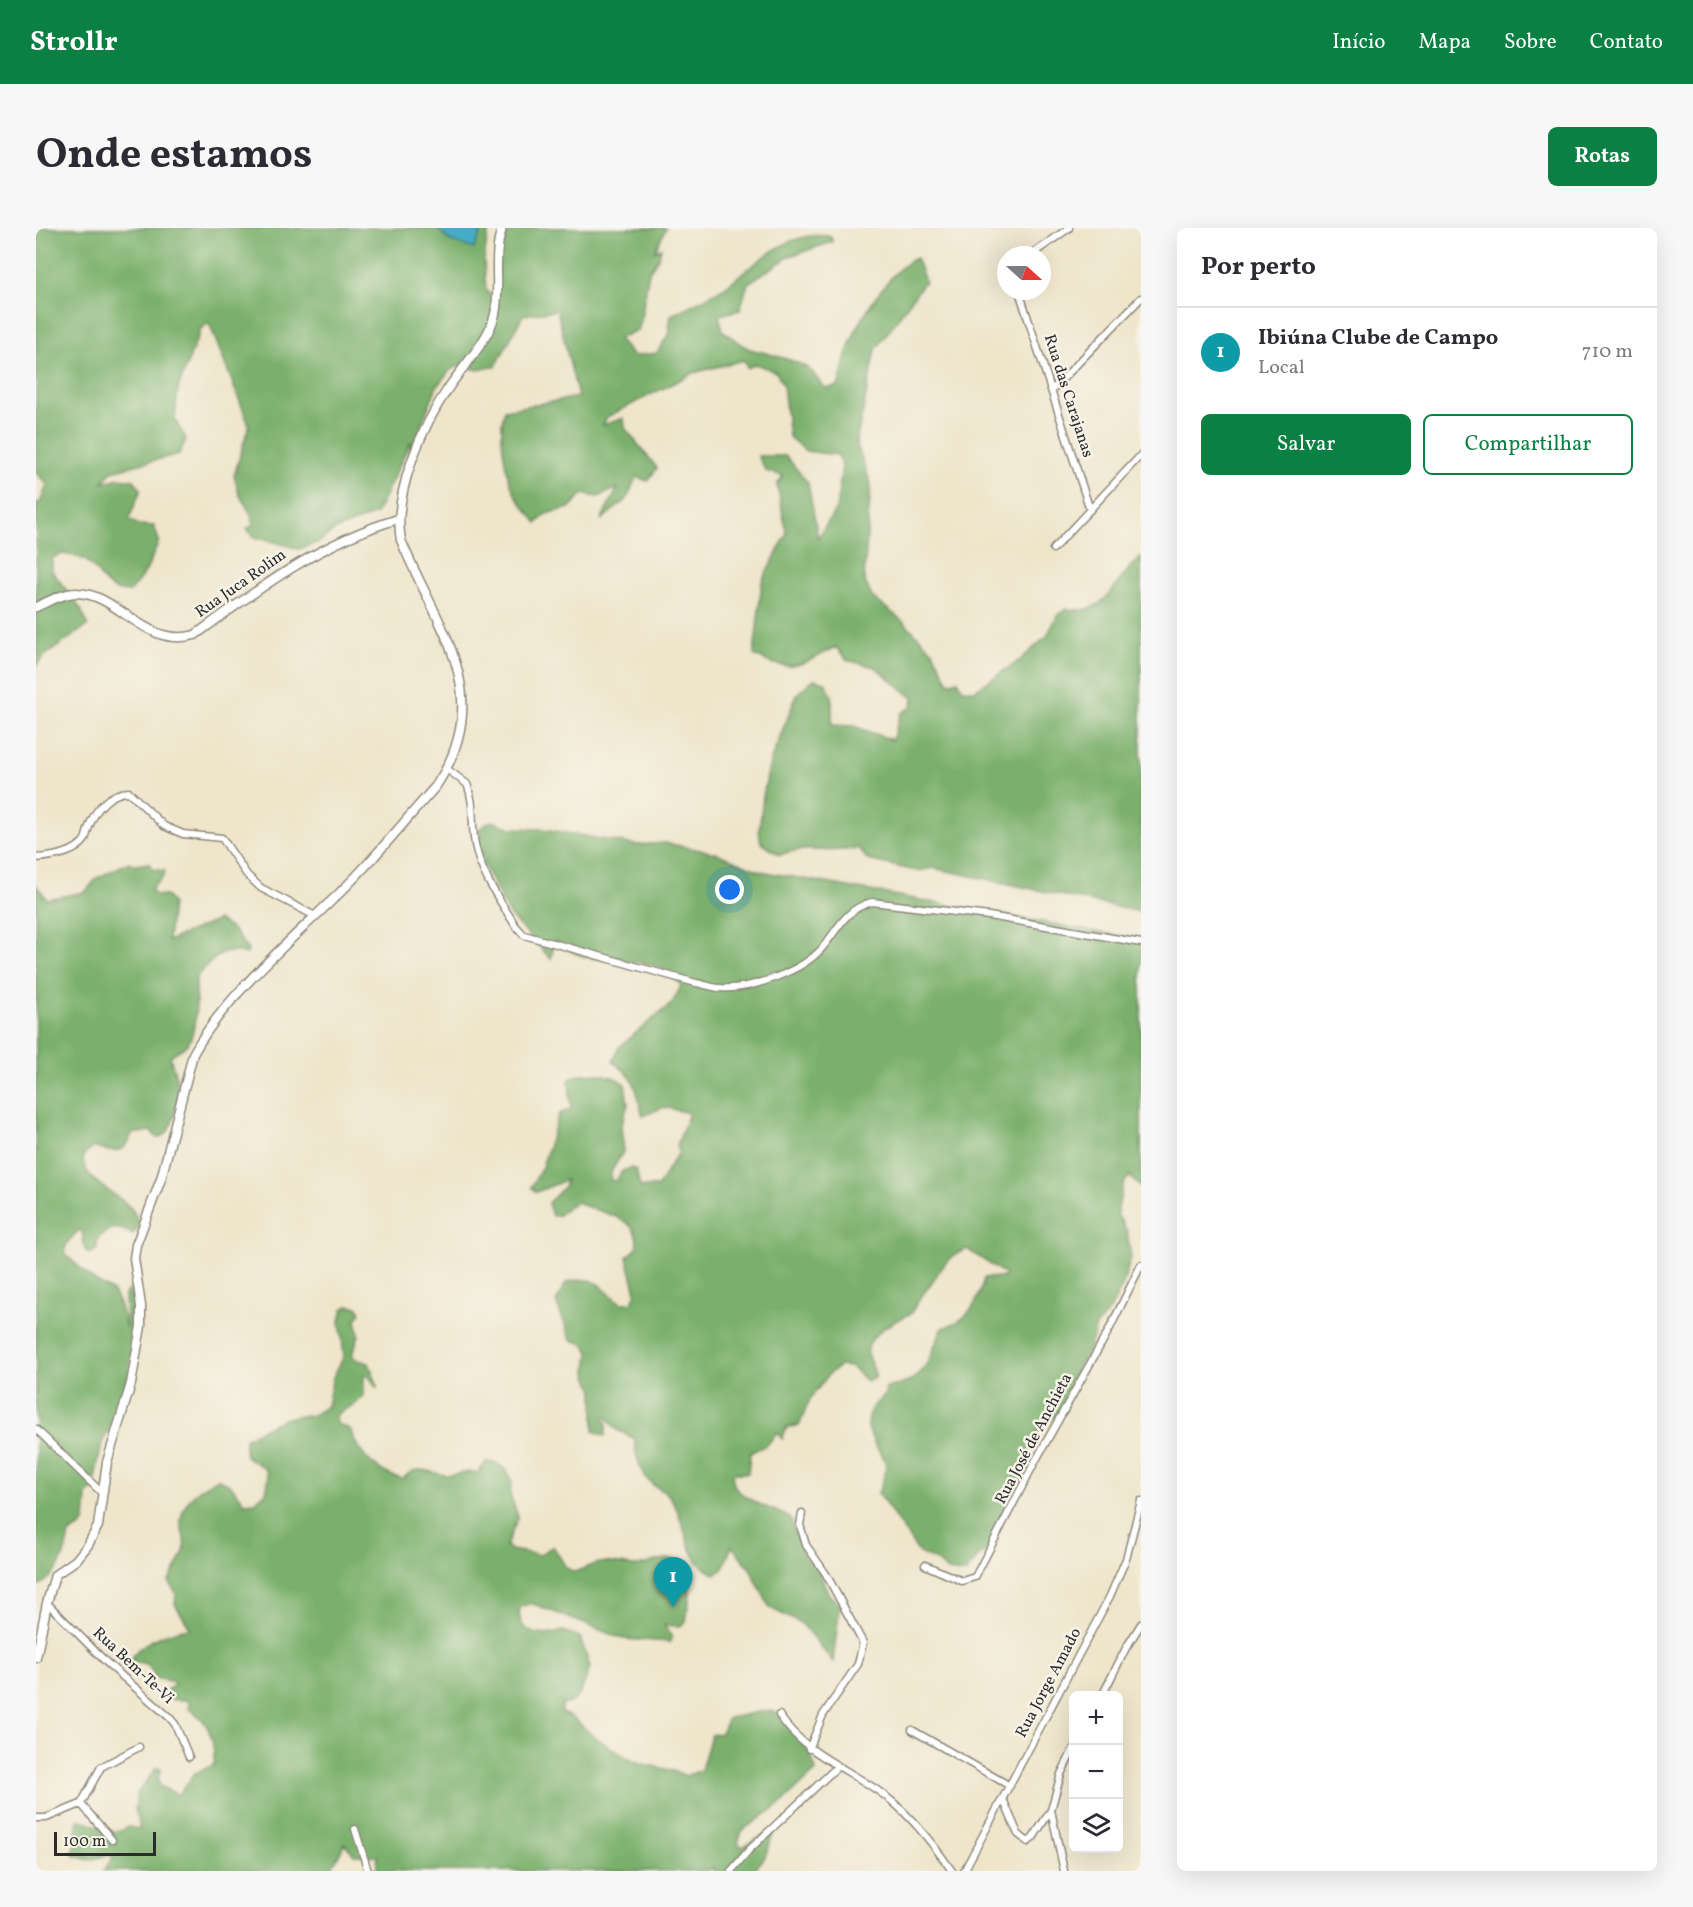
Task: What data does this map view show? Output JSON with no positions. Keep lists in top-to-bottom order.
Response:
{
  "streets": {
    "street": [
      "Rua das Carajanas",
      "Rua Juca Rolim",
      "Rua José de Anchieta",
      "Rua Bem-Te-Vi",
      "Rua Jorge Amado"
    ]
  },
  "scale_bar": "100 m",
  "north": "right",
  "page": {
    "header": "Strollr",
    "nav": [
      "Início",
      "Mapa",
      "Sobre",
      "Contato"
    ],
    "title": "Onde estamos",
    "buttons": [
      "Rotas",
      ["Salvar", "Compartilhar"]
    ],
    "heading": "Por perto",
    "list": [
      {
        "mark": "1",
        "name": "Ibiúna Clube de Campo",
        "note": "Local",
        "value": "710 m"
      }
    ],
    "pins": "1",
    "map_buttons": ["+", "−"],
    "scale": "100 m"
  }
}
